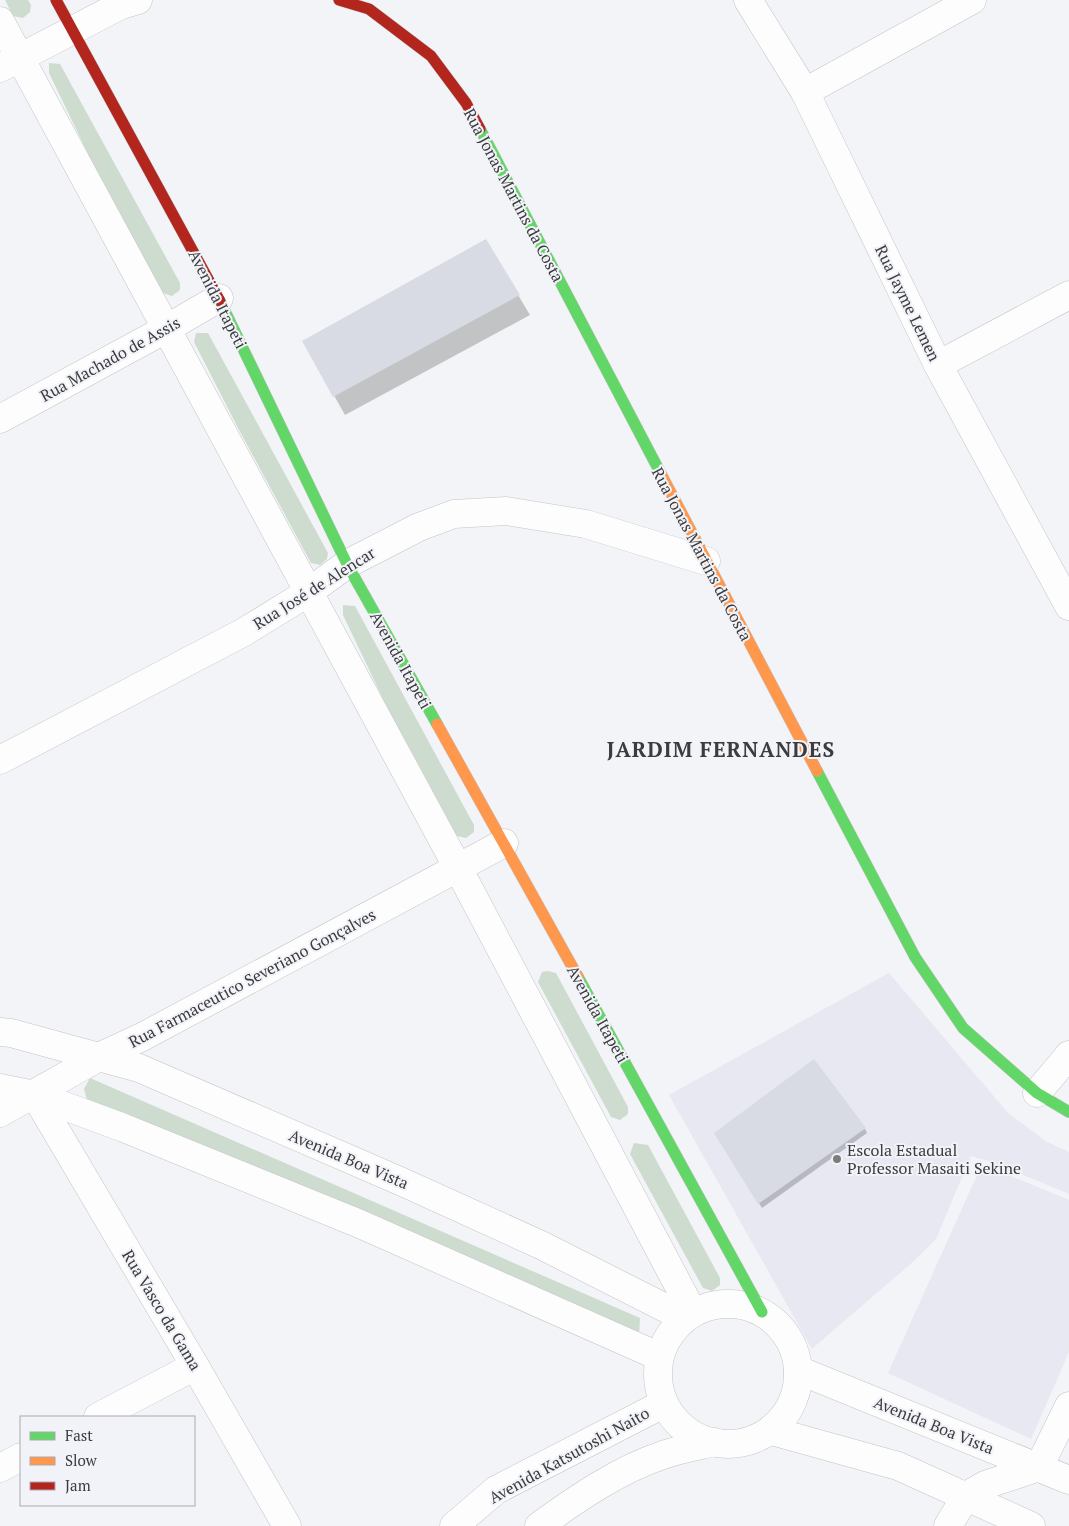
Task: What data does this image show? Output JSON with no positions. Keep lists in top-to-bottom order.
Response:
{
  "streets": {
    "street": [
      "Rua Jonas Martins da Costa",
      "Avenida Itapeti",
      "Rua Jayme Lemen",
      "Rua Machado de Assis",
      "Rua José de Alencar",
      "Rua Farmaceutico Severiano Gonçalves",
      "Avenida Boa Vista",
      "Rua Vasco da Gama",
      "Avenida Katsutoshi Naito"
    ]
  },
  "crossings": [
    ["Rua Jonas Martins da Costa", "Rua José de Alencar"],
    ["Avenida Itapeti", "Rua Machado de Assis"],
    ["Avenida Itapeti", "Rua José de Alencar"],
    ["Avenida Itapeti", "Rua Farmaceutico Severiano Gonçalves"],
    ["Avenida Itapeti", "Avenida Boa Vista"],
    ["Avenida Itapeti", "Avenida Katsutoshi Naito"],
    ["Rua Farmaceutico Severiano Gonçalves", "Avenida Boa Vista"],
    ["Rua Farmaceutico Severiano Gonçalves", "Rua Vasco da Gama"],
    ["Avenida Boa Vista", "Avenida Katsutoshi Naito"]
  ],
  "districts": ["JARDIM FERNANDES"],
  "places": ["Escola Estadual Professor Masaiti Sekine"],
  "legend": ["Fast", "Slow", "Jam"]
}
